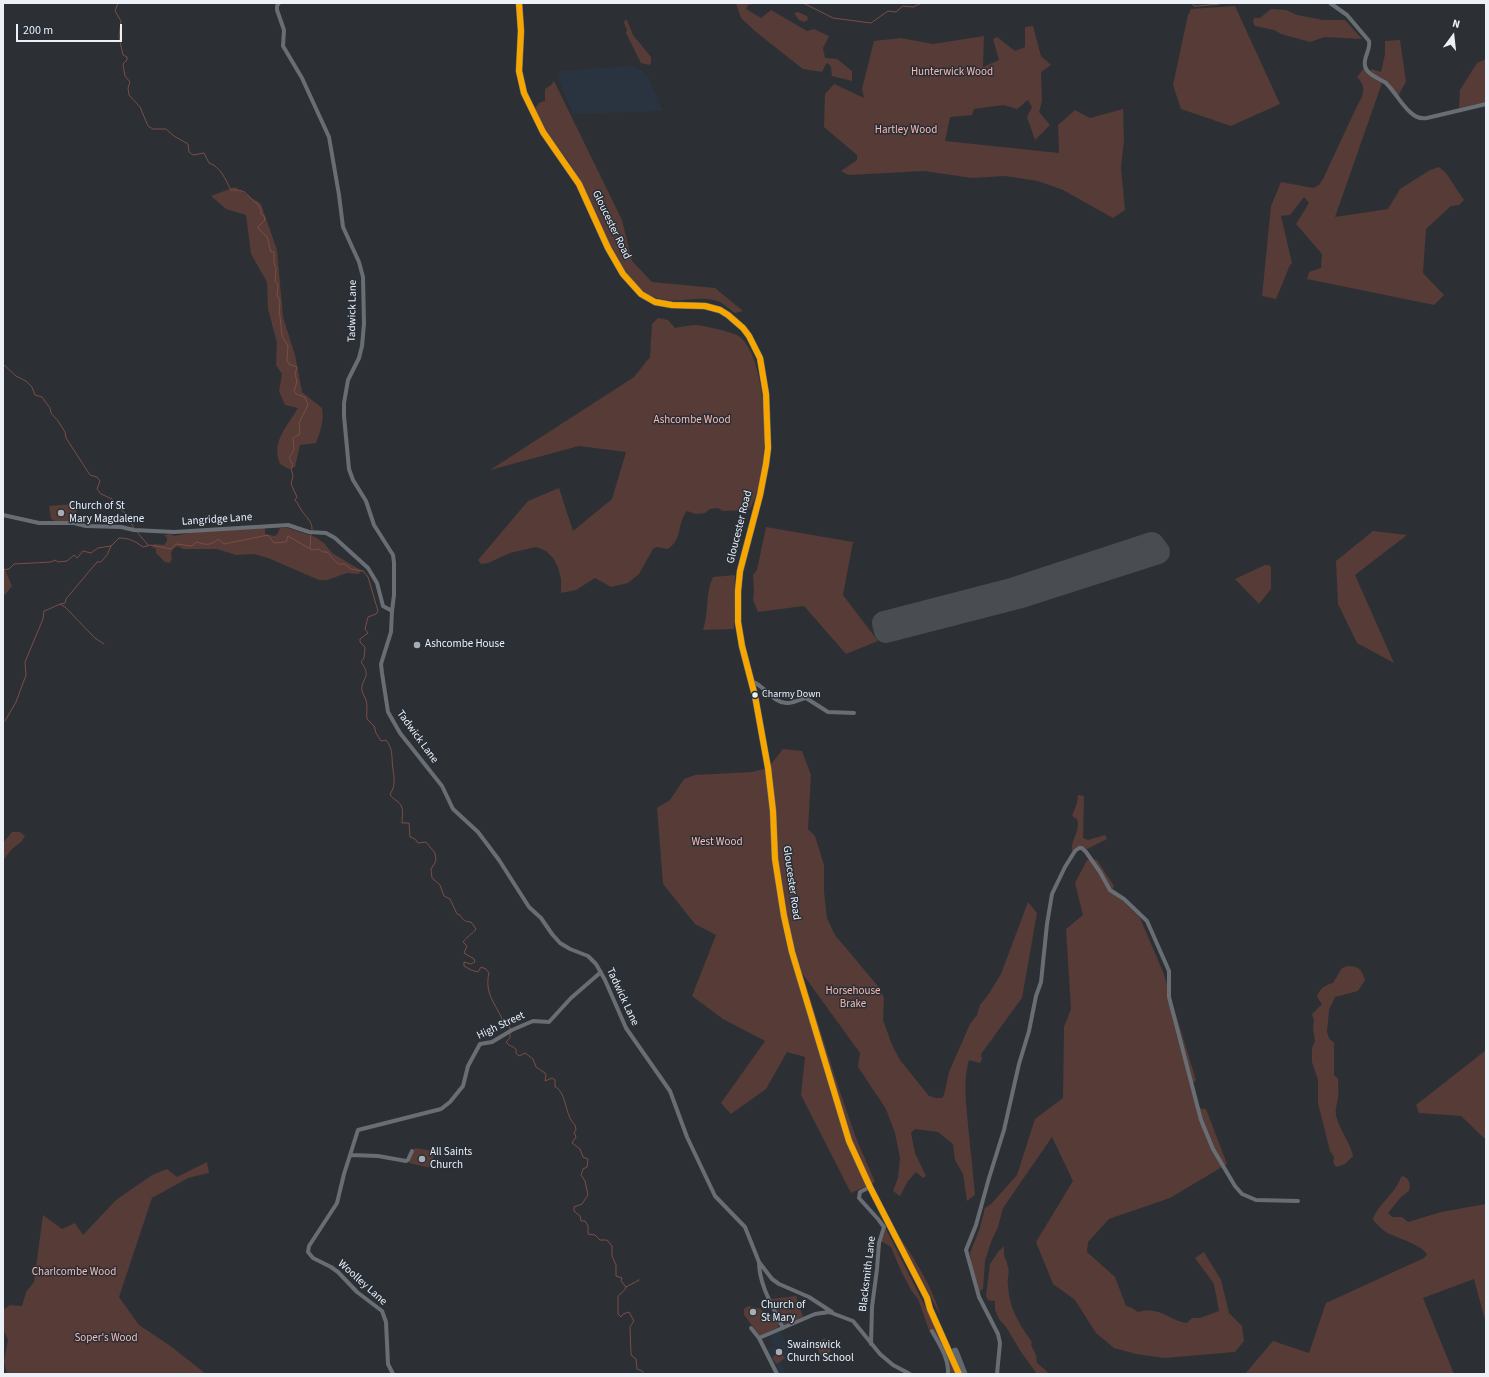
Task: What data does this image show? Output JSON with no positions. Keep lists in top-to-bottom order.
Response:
{
  "streets": {
    "highway": ["Gloucester Road"],
    "street": [
      "Tadwick Lane",
      "Langridge Lane",
      "High Street",
      "Blacksmith Lane",
      "Woolley Lane"
    ]
  },
  "crossings": [
    ["Gloucester Road", "Blacksmith Lane"],
    ["Tadwick Lane", "Langridge Lane"],
    ["Tadwick Lane", "High Street"],
    ["Tadwick Lane", "Blacksmith Lane"],
    ["High Street", "Woolley Lane"]
  ],
  "parks": [
    "Hunterwick Wood",
    "Hartley Wood",
    "Ashcombe Wood",
    "West Wood",
    "Horsehouse Brake",
    "Charlcombe Wood",
    "Soper's Wood"
  ],
  "places": [
    "Church of St Mary Magdalene",
    "Ashcombe House",
    "Charmy Down",
    "All Saints Church",
    "Church of St Mary",
    "Swainswick Church School"
  ],
  "scale_bar": "200 m",
  "north": "top"
}
